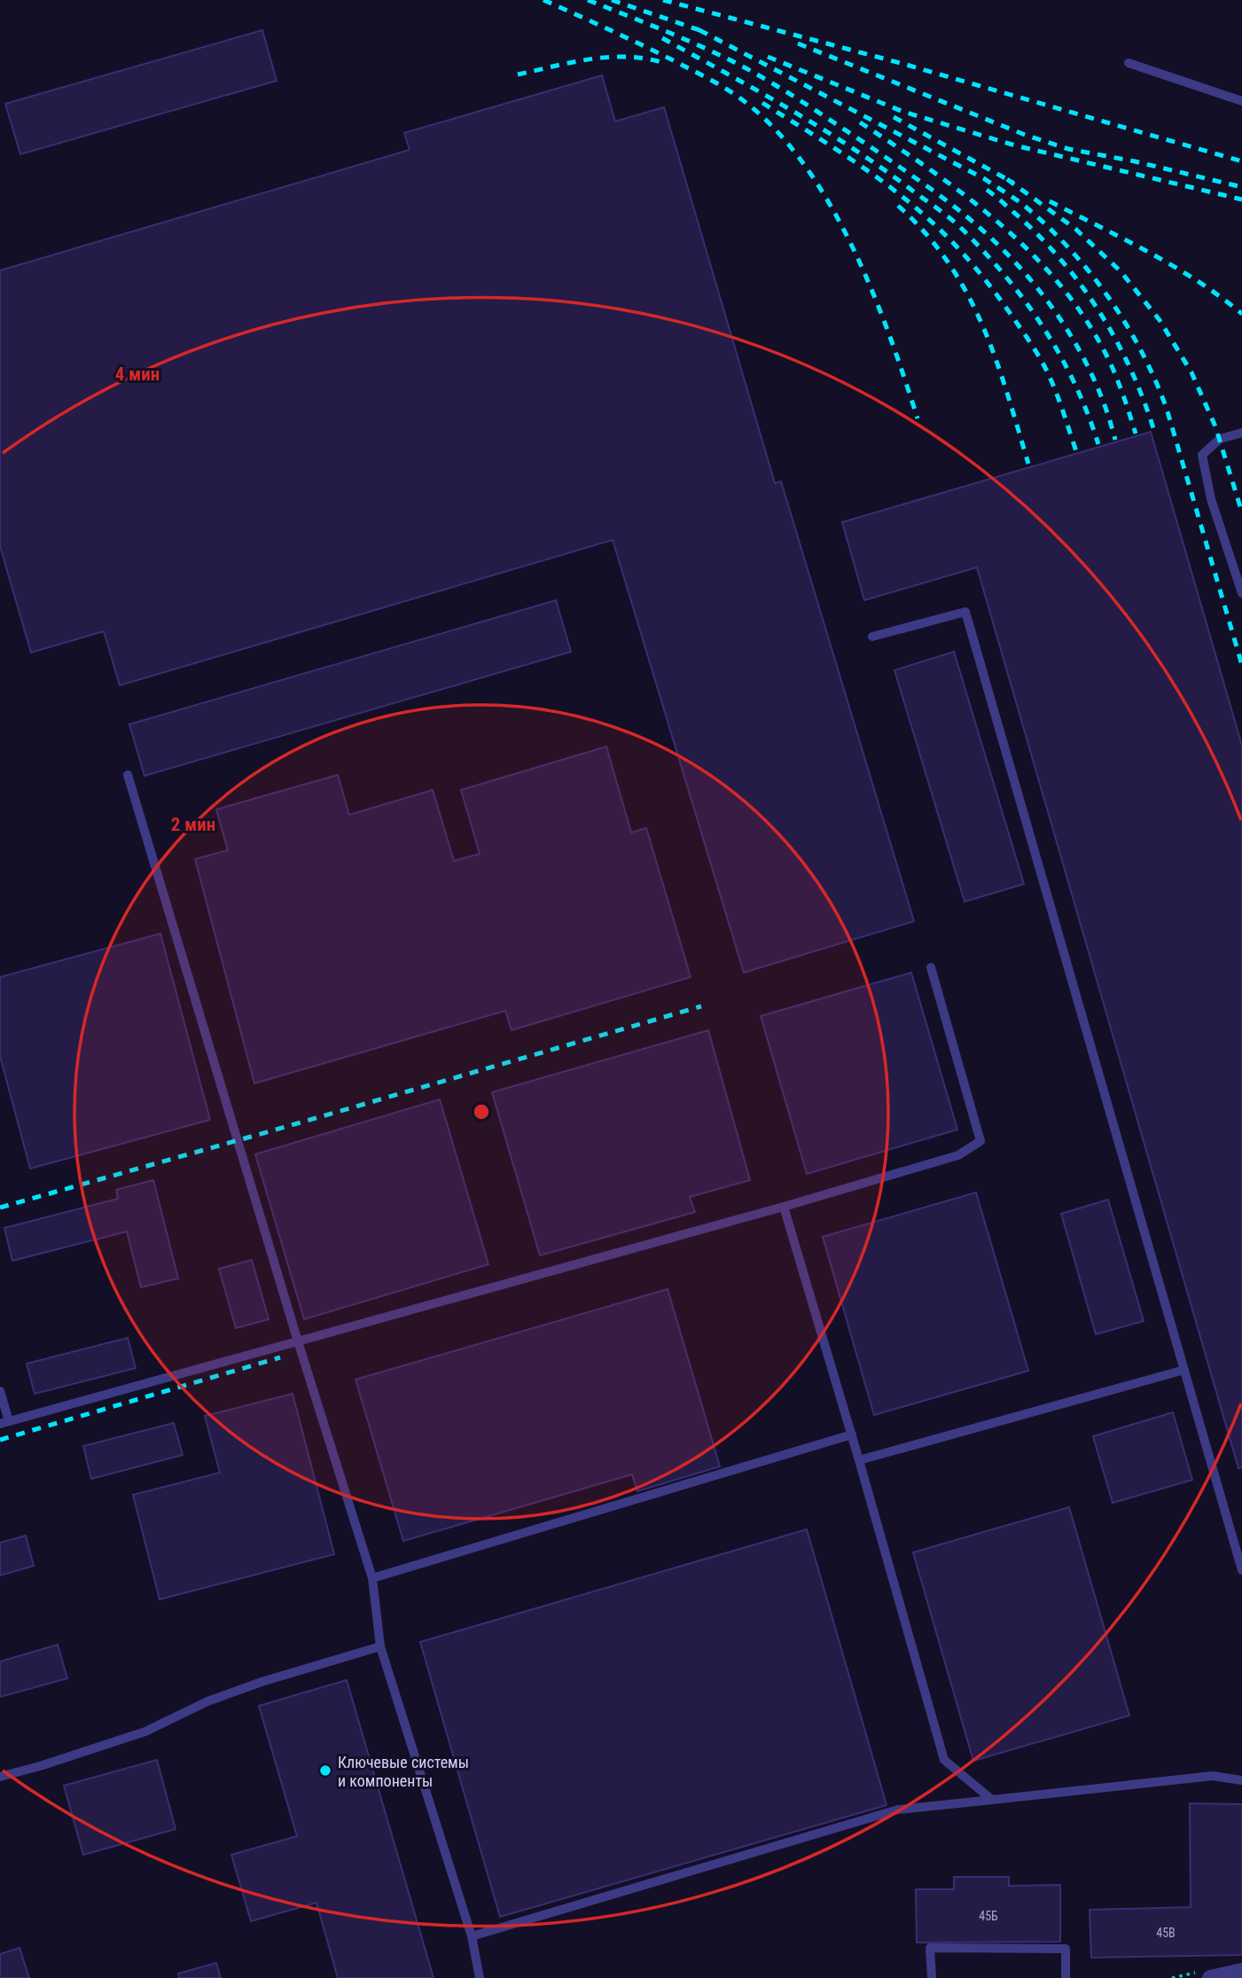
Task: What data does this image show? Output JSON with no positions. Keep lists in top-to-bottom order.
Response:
{
  "places": ["Ключевые системы и компоненты"],
  "house_numbers": ["45Б", "45В"],
  "rings": ["4 мин", "2 мин"]
}
